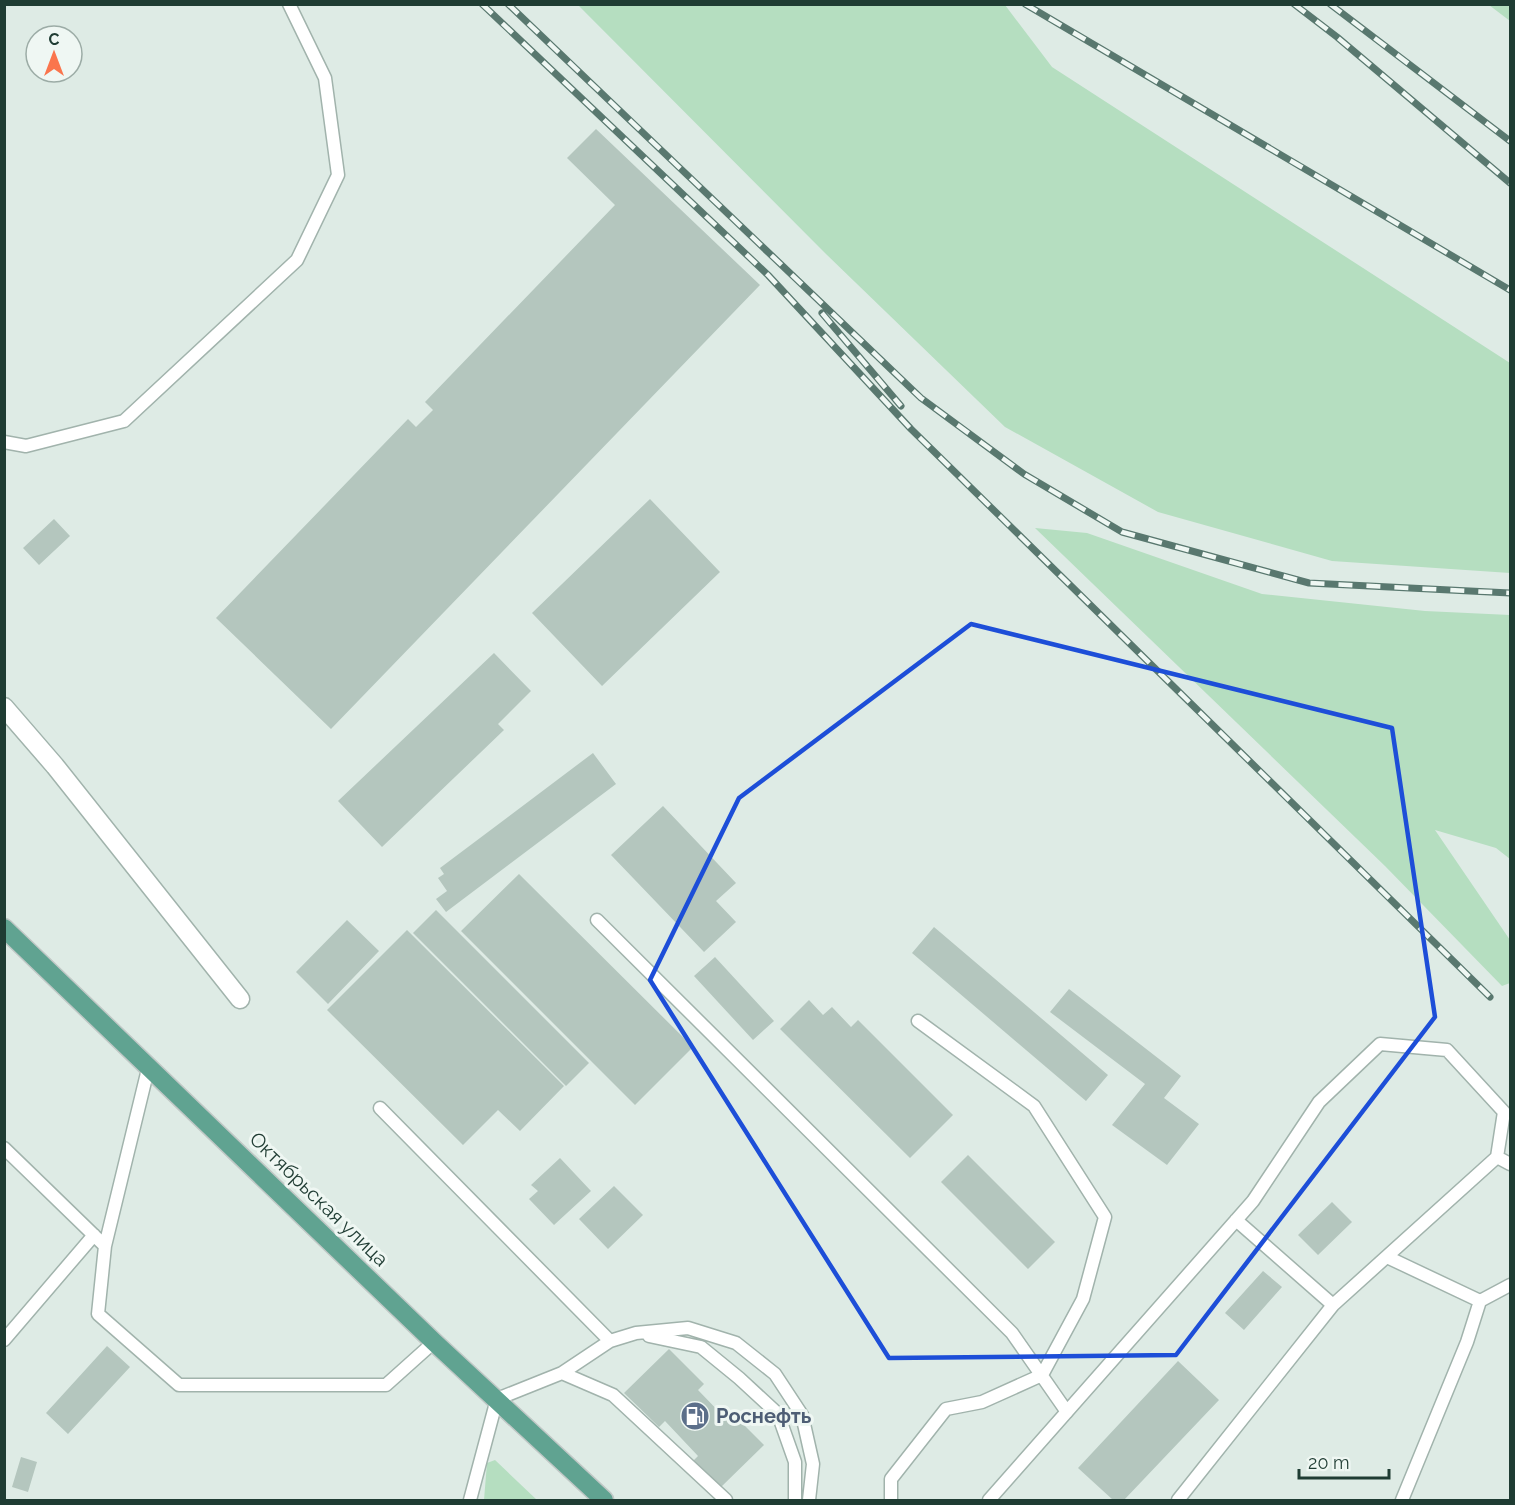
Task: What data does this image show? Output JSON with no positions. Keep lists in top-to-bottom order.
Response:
{
  "streets": {
    "main road": ["Октябрьская улица"]
  },
  "places": {
    "fuel station": ["Роснефть"]
  },
  "scale_bar": "20 m",
  "north": "top"
}
